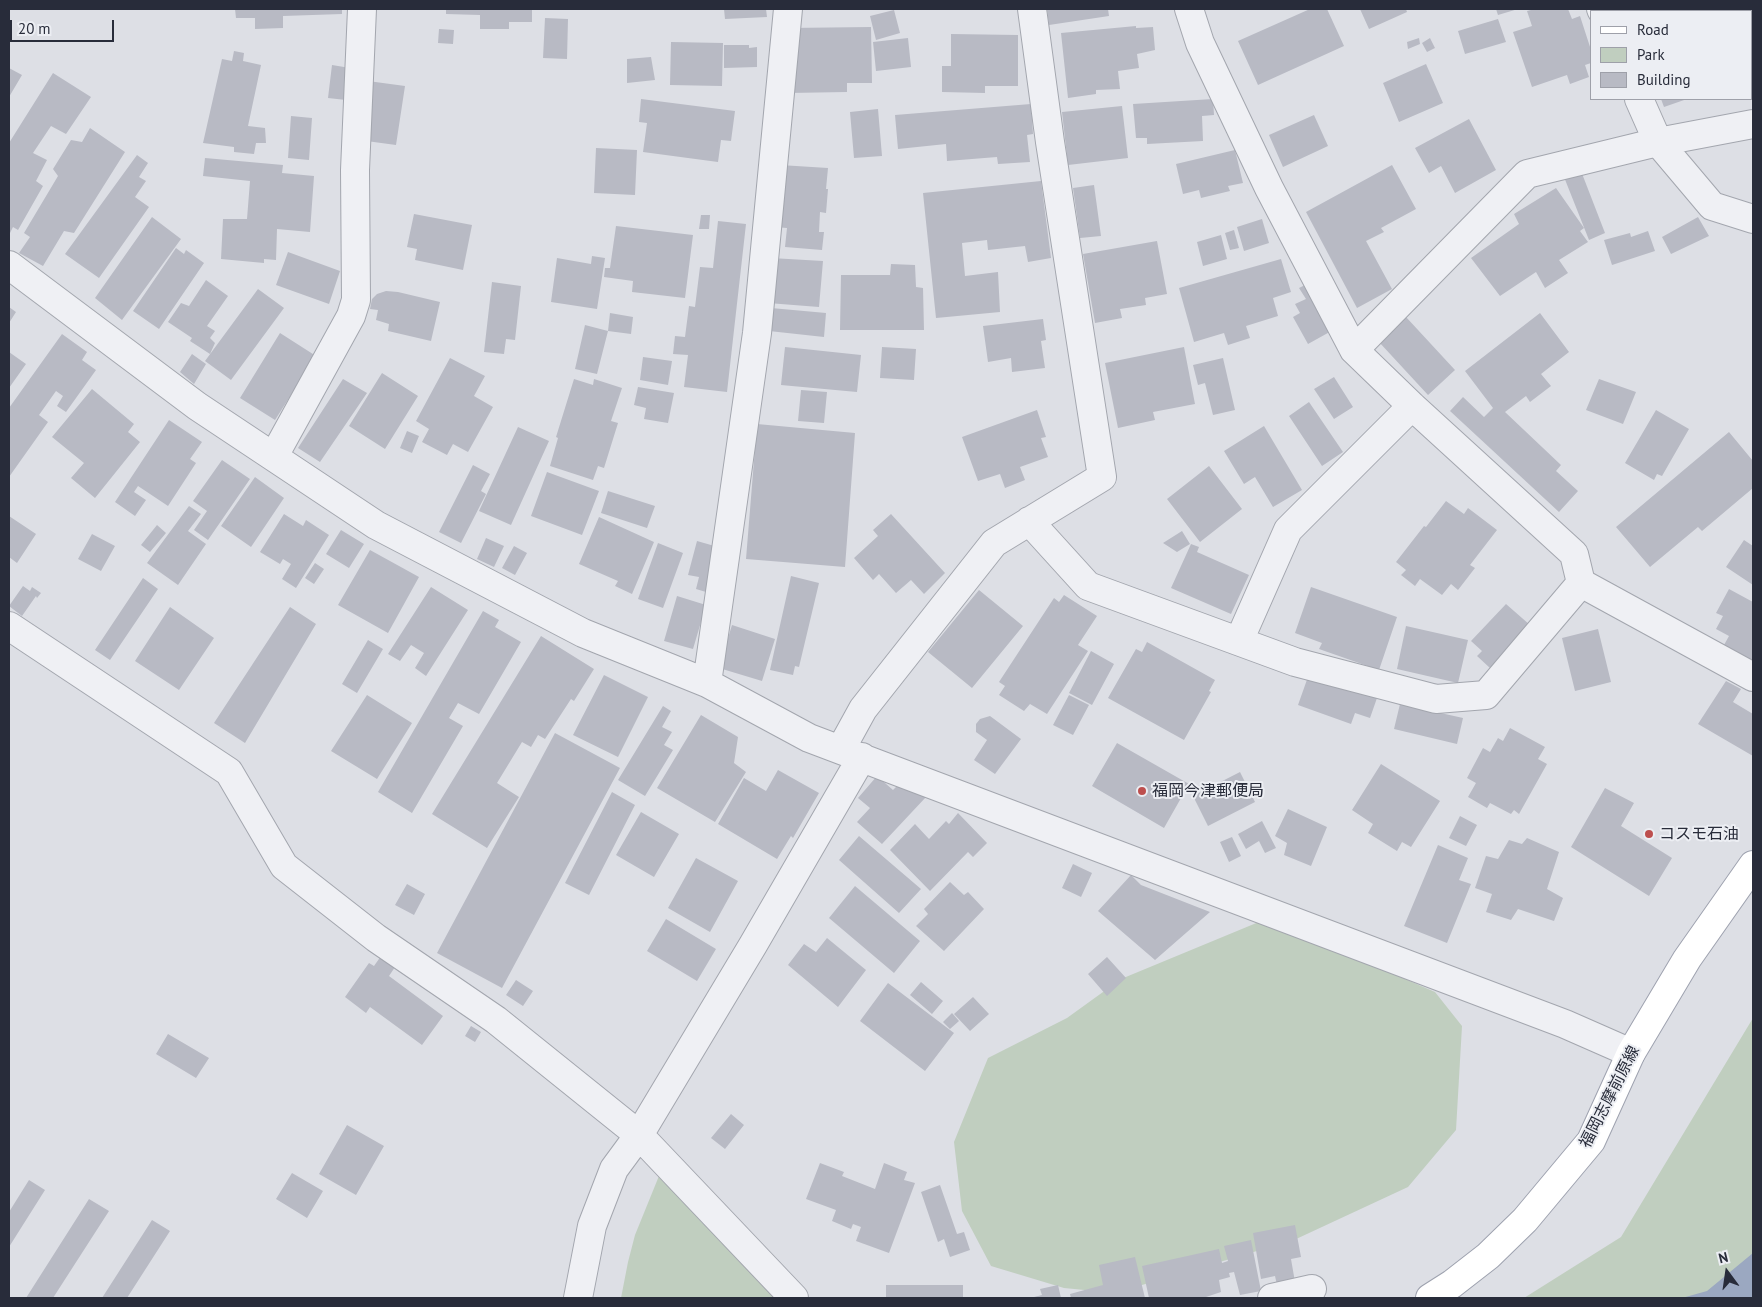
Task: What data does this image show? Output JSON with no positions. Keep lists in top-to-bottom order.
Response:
{
  "streets": {
    "main road": ["福岡志摩前原線"]
  },
  "places": ["福岡今津郵便局", "コスモ石油"],
  "legend": ["Road", "Park", "Building"],
  "scale_bar": "20 m",
  "north": "top"
}
